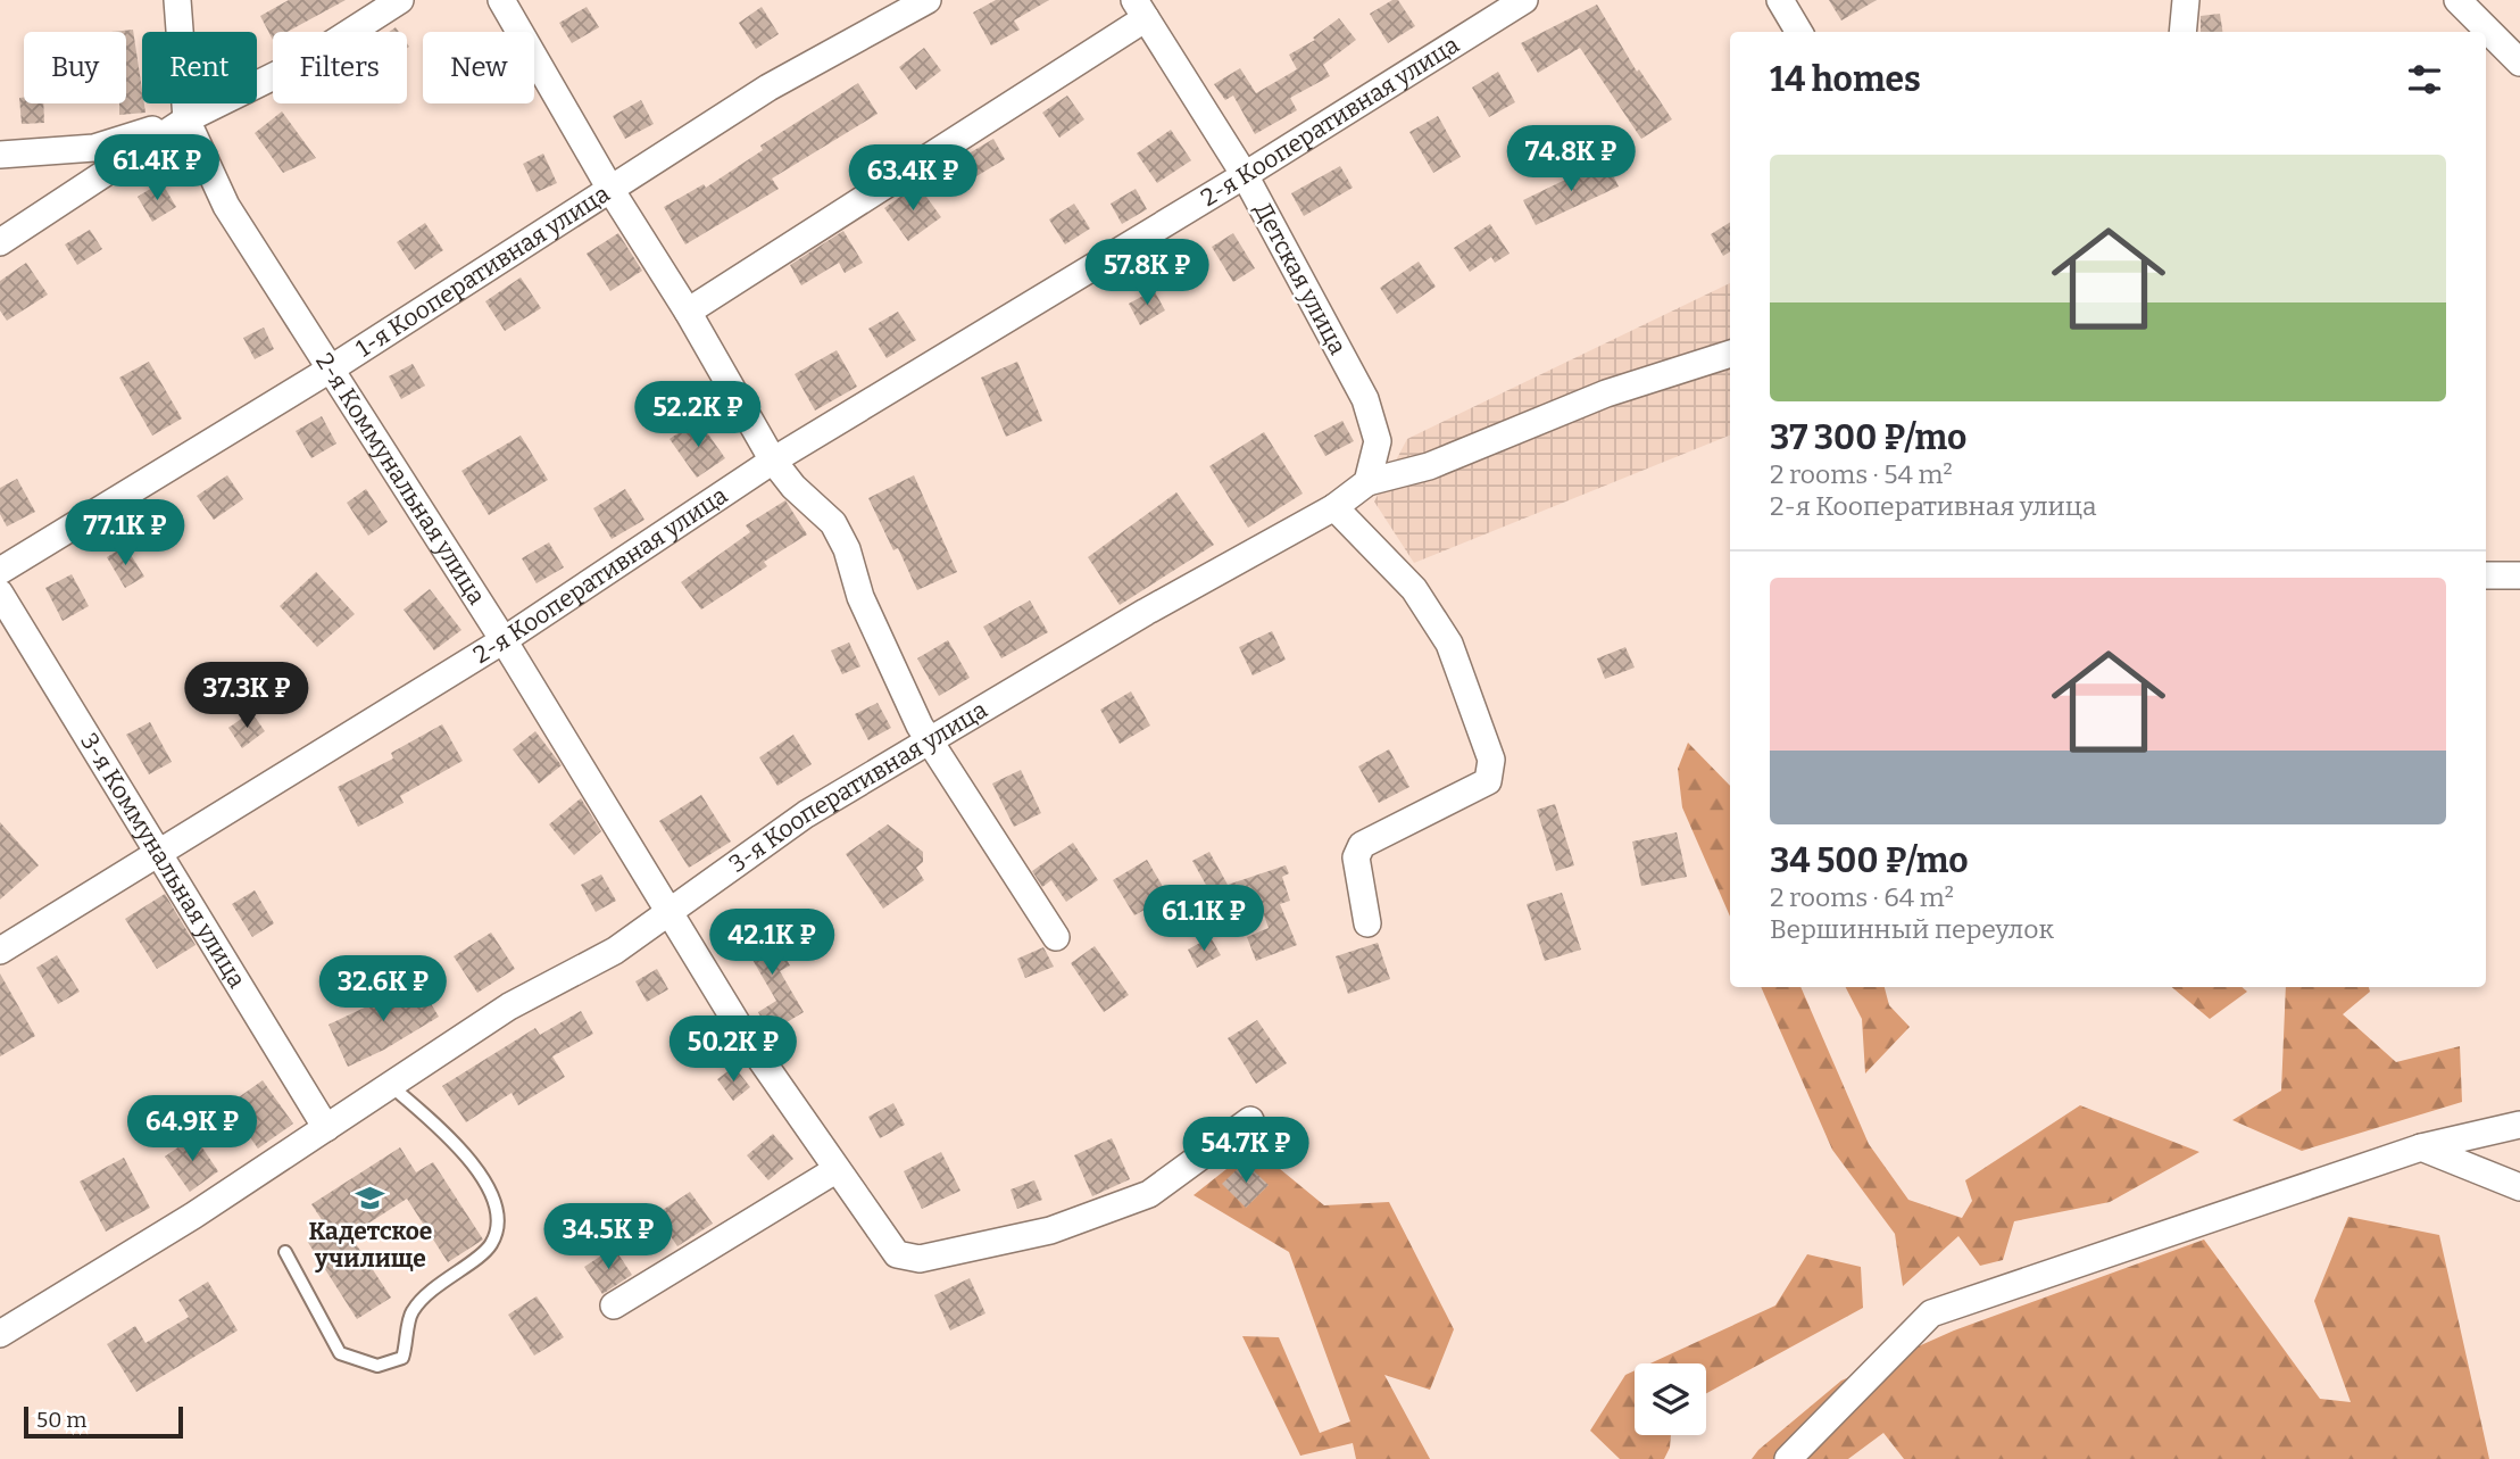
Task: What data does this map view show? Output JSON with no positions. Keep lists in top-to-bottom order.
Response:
{
  "streets": {
    "street": [
      "2-я Кооперативная улица",
      "1-я Кооперативная улица",
      "Детская улица",
      "2-я Коммунальная улица",
      "3-я Кооперативная улица",
      "3-я Коммунальная улица"
    ]
  },
  "crossings": [
    ["2-я Кооперативная улица", "Детская улица"],
    ["2-я Кооперативная улица", "2-я Коммунальная улица"],
    ["2-я Кооперативная улица", "3-я Коммунальная улица"],
    ["1-я Кооперативная улица", "2-я Коммунальная улица"],
    ["Детская улица", "3-я Кооперативная улица"],
    ["2-я Коммунальная улица", "3-я Кооперативная улица"],
    ["3-я Кооперативная улица", "3-я Коммунальная улица"]
  ],
  "places": {
    "school or university": ["Кадетское училище"]
  },
  "scale_bar": "50 m",
  "page": {
    "chip": [
      "Buy",
      "Rent",
      "Filters",
      "New"
    ],
    "heading": "14 homes",
    "price": [
      "74.8K ₽",
      "61.4K ₽",
      "63.4K ₽",
      "57.8K ₽",
      "52.2K ₽",
      "77.1K ₽",
      "37.3K ₽",
      "61.1K ₽",
      "42.1K ₽",
      "32.6K ₽",
      "50.2K ₽",
      "64.9K ₽",
      "54.7K ₽",
      "34.5K ₽"
    ],
    "list": [
      {
        "name": "37 300 ₽/mo",
        "note": "2 rooms · 54 m² · 2-я Кооперативная улица"
      },
      {
        "name": "34 500 ₽/mo",
        "note": "2 rooms · 64 m² · Вершинный переулок"
      }
    ],
    "scale": "50 m"
  }
}
